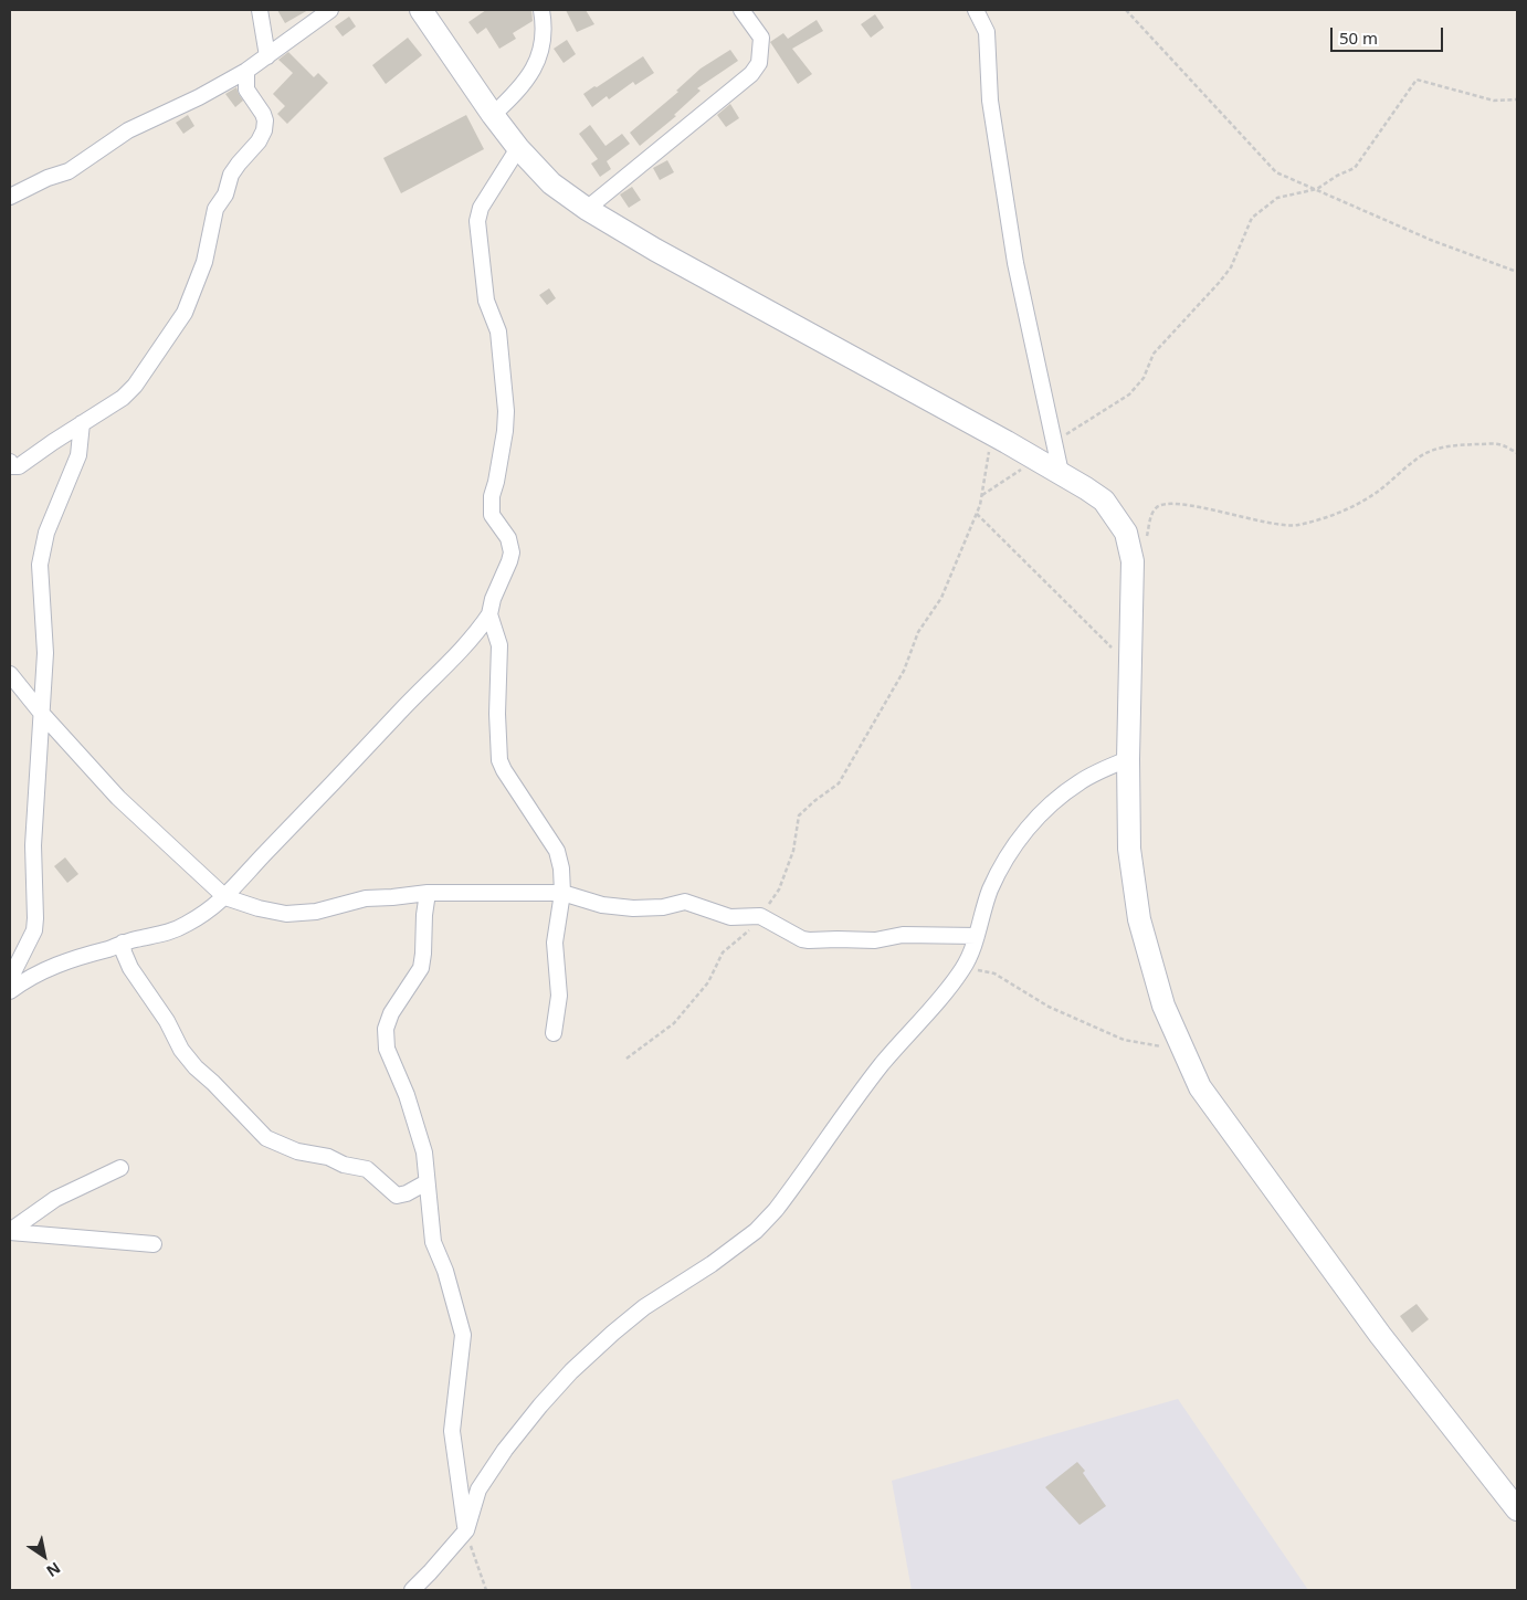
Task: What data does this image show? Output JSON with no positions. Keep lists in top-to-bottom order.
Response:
{
  "scale_bar": "50 m",
  "north": "bottom right"
}
